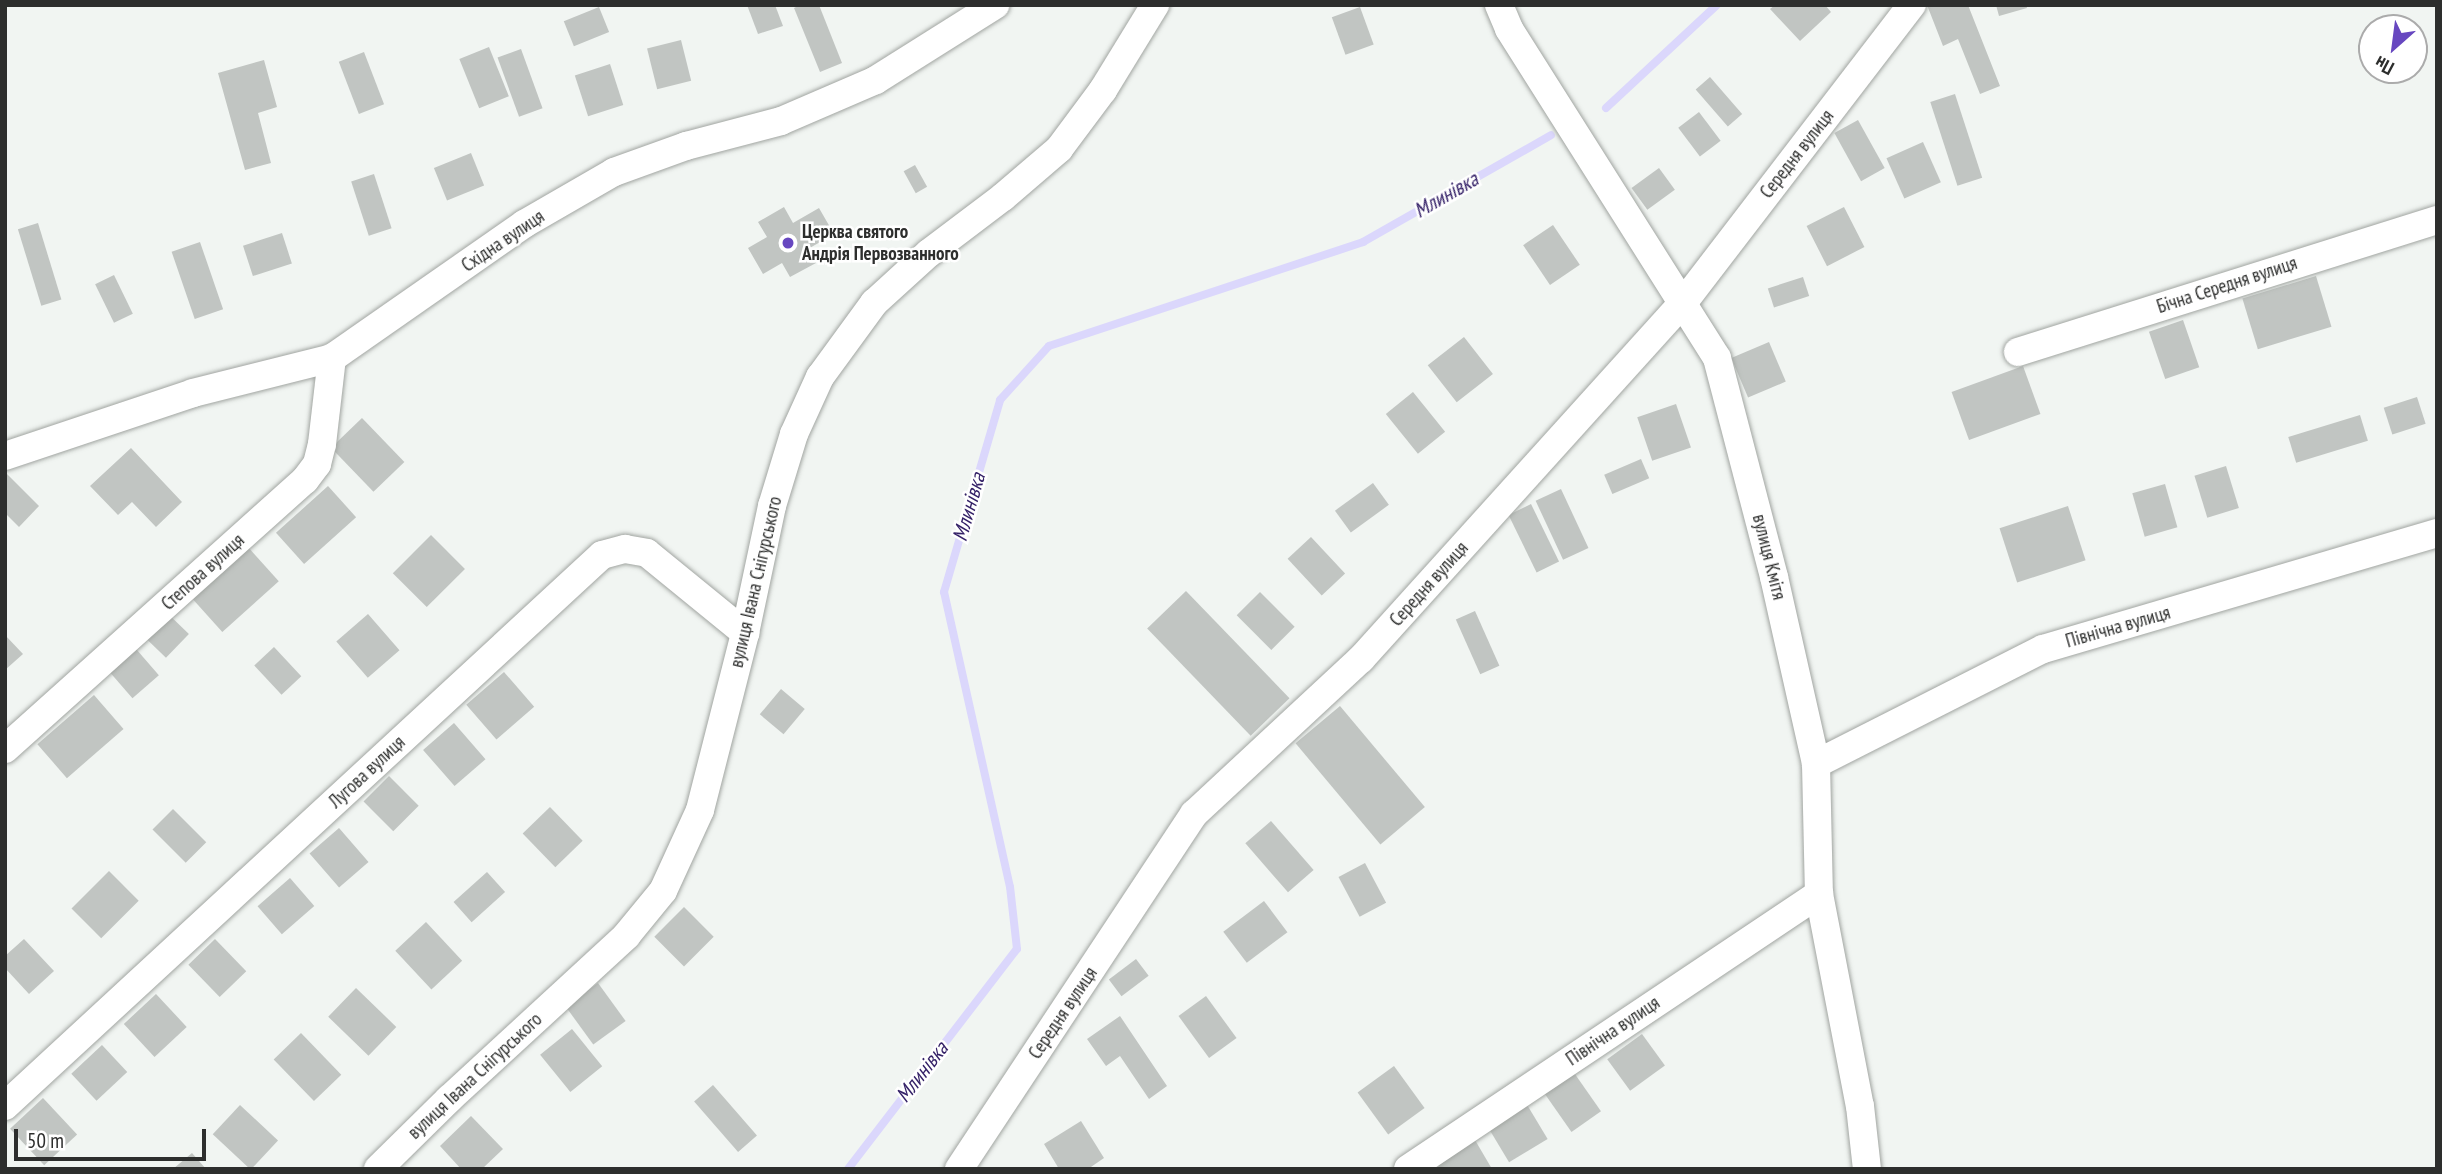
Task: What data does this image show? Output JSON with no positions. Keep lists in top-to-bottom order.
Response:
{
  "streets": {
    "street": [
      "Середня вулиця",
      "Східна вулиця",
      "Бічна Середня вулиця",
      "вулиця Кмітя",
      "Степова вулиця",
      "вулиця Івана Снігурського",
      "Північна вулиця",
      "Лугова вулиця"
    ]
  },
  "crossings": [
    ["Середня вулиця", "вулиця Кмітя"],
    ["Східна вулиця", "Степова вулиця"],
    ["вулиця Кмітя", "Північна вулиця"],
    ["вулиця Івана Снігурського", "Лугова вулиця"]
  ],
  "water": ["Млинівка"],
  "places": ["Церква святого Андрія Первозванного"],
  "scale_bar": "50 m",
  "north": "bottom left"
}
